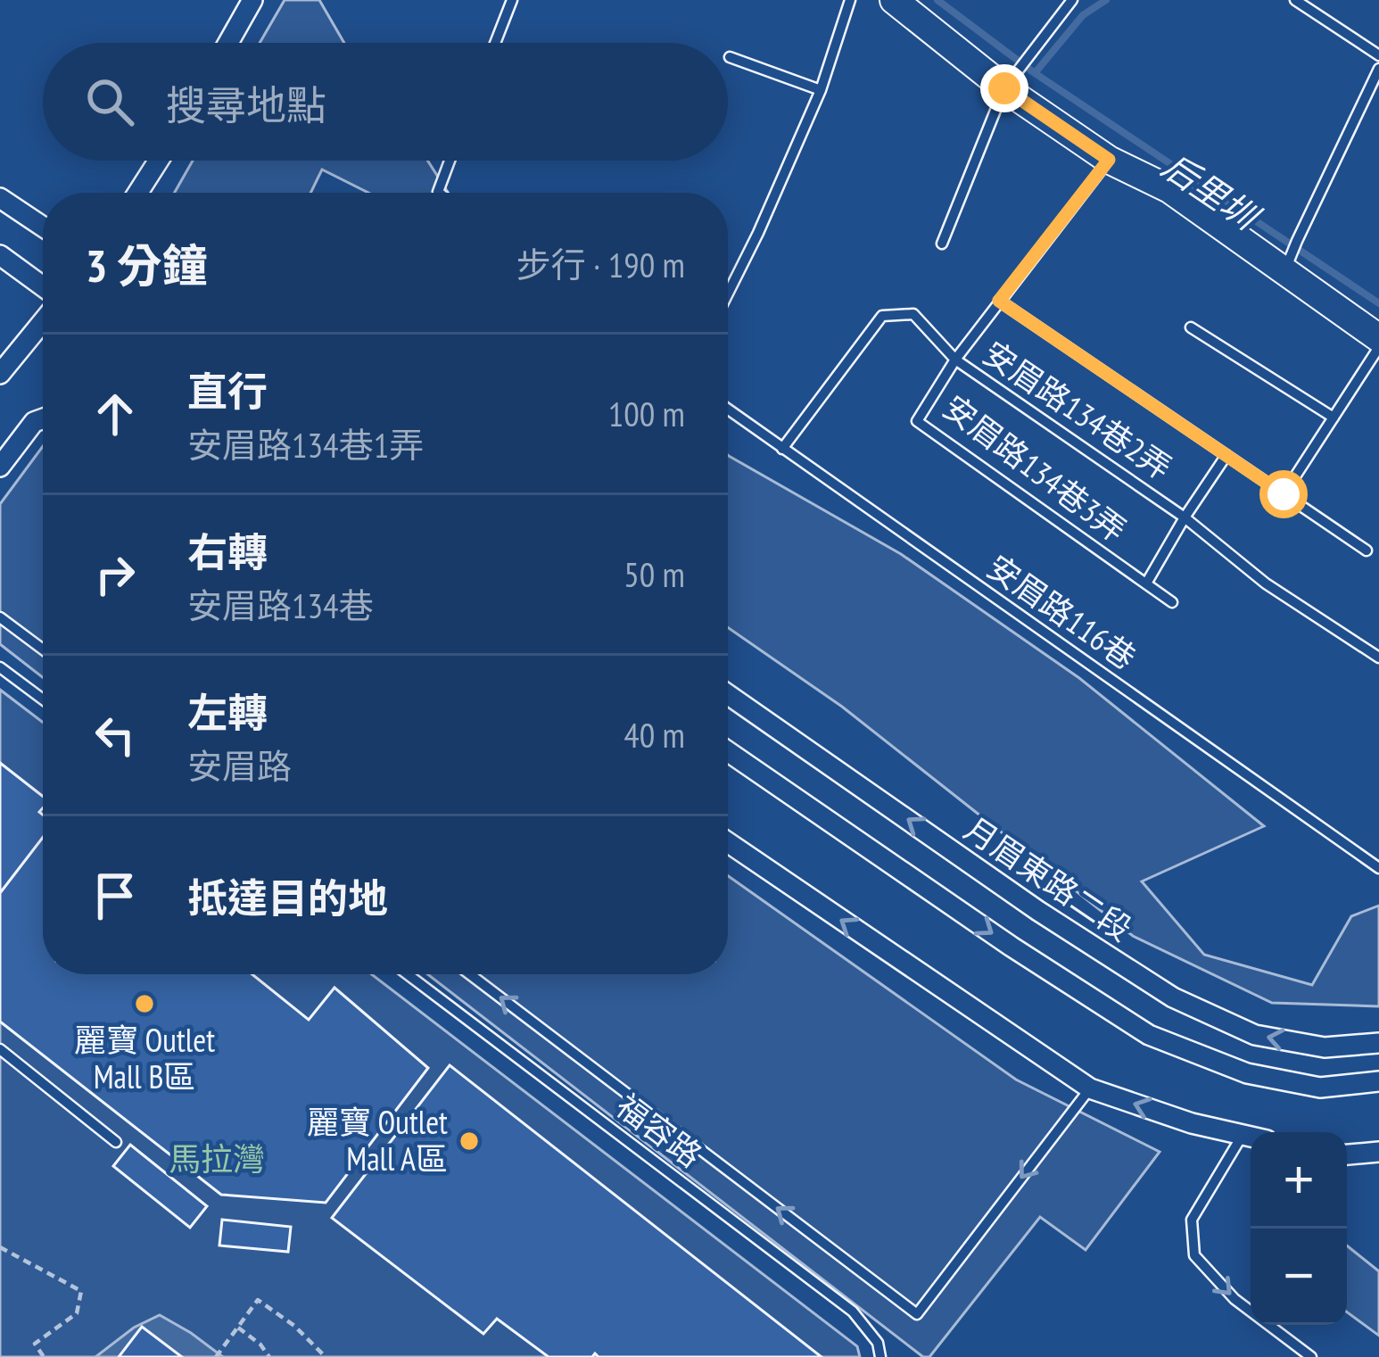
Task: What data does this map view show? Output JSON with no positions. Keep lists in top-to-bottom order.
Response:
{
  "streets": {
    "street": ["月眉東路二段"],
    "lane": [
      "安眉路134巷2弄",
      "安眉路134巷3弄",
      "安眉路116巷",
      "福容路"
    ]
  },
  "crossings": [
    ["安眉路134巷2弄", "安眉路134巷3弄"],
    ["安眉路134巷2弄", "安眉路116巷"]
  ],
  "water": ["后里圳"],
  "parks": ["馬拉灣"],
  "places": ["麗寶 Outlet Mall B區", "麗寶 Outlet Mall A區"],
  "page": {
    "search": "搜尋地點",
    "heading": ["3 分鐘", "步行 · 190 m"],
    "list": [
      ["直行", "安眉路134巷1弄", "100 m"],
      ["右轉", "安眉路134巷", "50 m"],
      ["左轉", "安眉路", "40 m"],
      "抵達目的地"
    ],
    "map_buttons": ["+", "−"]
  }
}
